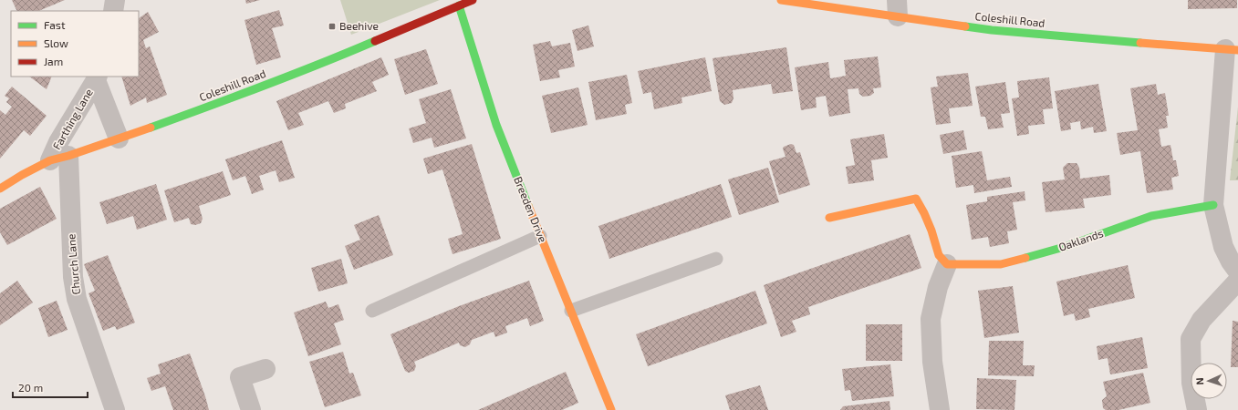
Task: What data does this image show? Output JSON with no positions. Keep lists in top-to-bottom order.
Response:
{
  "streets": {
    "street": [
      "Coleshill Road",
      "Farthing Lane",
      "Breeden Drive",
      "Oaklands",
      "Church Lane"
    ]
  },
  "crossings": [
    ["Coleshill Road", "Farthing Lane"],
    ["Coleshill Road", "Breeden Drive"],
    ["Coleshill Road", "Church Lane"],
    ["Farthing Lane", "Church Lane"]
  ],
  "places": {
    "transit": ["Beehive"]
  },
  "legend": ["Fast", "Slow", "Jam"],
  "scale_bar": "20 m",
  "north": "left"
}
